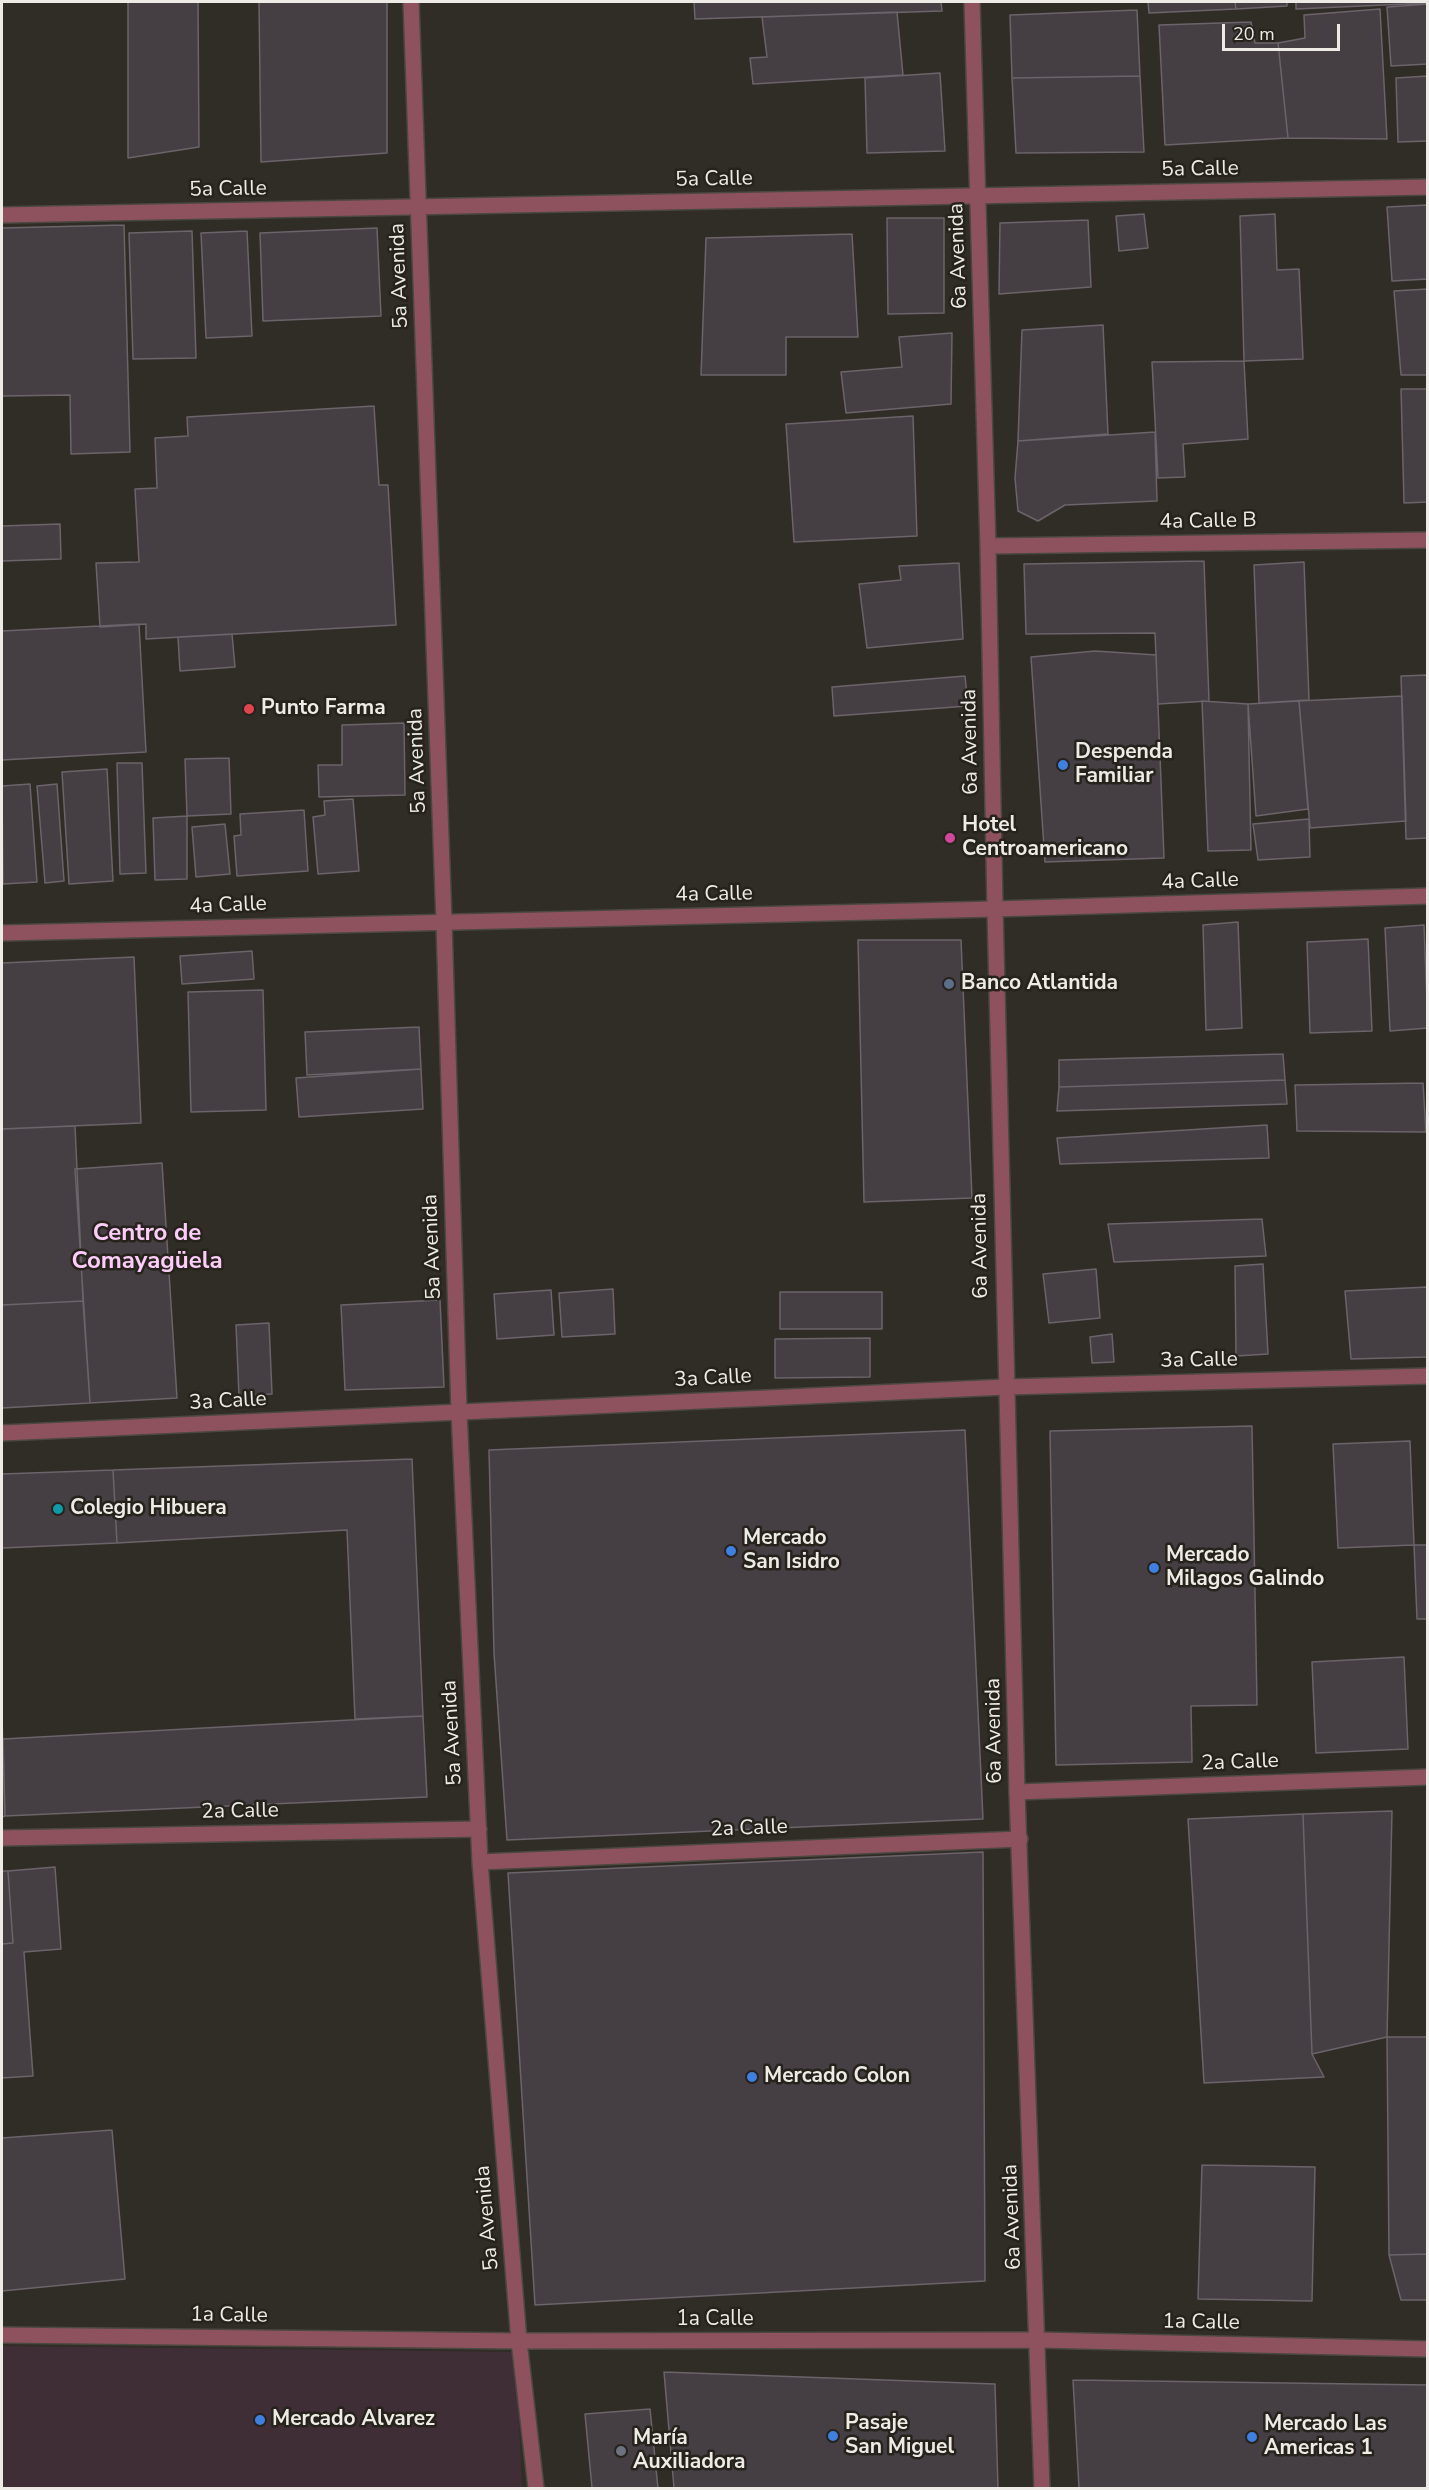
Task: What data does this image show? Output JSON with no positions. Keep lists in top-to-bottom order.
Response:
{
  "streets": {
    "street": [
      "5a Calle",
      "6a Avenida",
      "5a Avenida",
      "4a Calle B",
      "4a Calle",
      "3a Calle",
      "2a Calle",
      "1a Calle"
    ]
  },
  "crossings": [
    ["5a Calle", "6a Avenida"],
    ["5a Calle", "5a Avenida"],
    ["6a Avenida", "4a Calle B"],
    ["6a Avenida", "4a Calle"],
    ["6a Avenida", "3a Calle"],
    ["6a Avenida", "2a Calle"],
    ["6a Avenida", "1a Calle"],
    ["5a Avenida", "4a Calle"],
    ["5a Avenida", "3a Calle"],
    ["5a Avenida", "2a Calle"],
    ["5a Avenida", "1a Calle"]
  ],
  "districts": ["Centro de Comayagüela"],
  "places": [
    "Punto Farma",
    "Despenda Familiar",
    "Hotel Centroamericano",
    "Banco Atlantida",
    "Colegio Hibuera",
    "Mercado San Isidro",
    "Mercado Milagos Galindo",
    "Mercado Colon",
    "Mercado Alvarez",
    "Pasaje San Miguel",
    "Mercado Las Americas 1",
    "María Auxiliadora"
  ],
  "scale_bar": "20 m"
}
